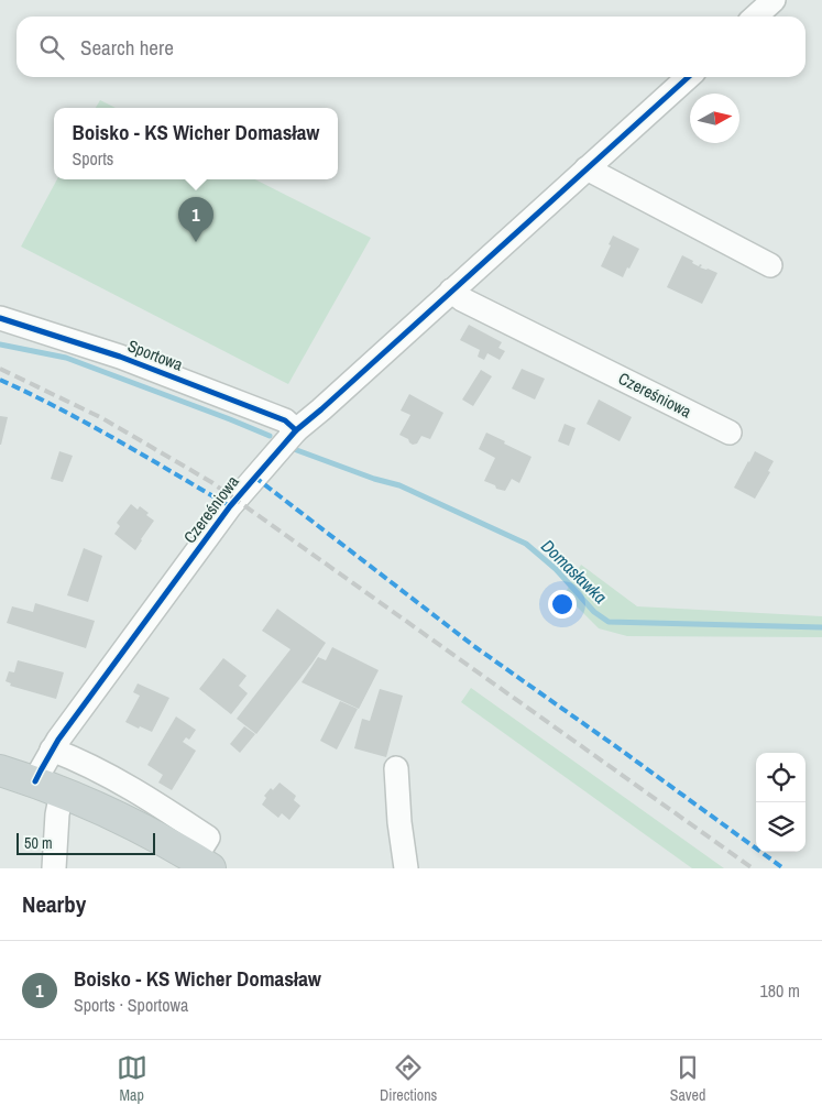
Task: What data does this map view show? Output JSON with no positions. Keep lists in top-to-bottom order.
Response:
{
  "streets": {
    "street": ["Sportowa", "Czereśniowa"]
  },
  "crossings": [
    ["Sportowa", "Czereśniowa"]
  ],
  "water": ["Domasławka"],
  "scale_bar": "50 m",
  "north": "right",
  "page": {
    "search": "Search here",
    "popup": ["Boisko - KS Wicher Domasław", "Sports"],
    "pins": "1",
    "scale": "50 m",
    "heading": "Nearby",
    "list": [
      {
        "mark": "1",
        "name": "Boisko - KS Wicher Domasław",
        "note": "Sports · Sportowa",
        "value": "180 m"
      }
    ],
    "nav": ["Map", "Directions", "Saved"]
  }
}
